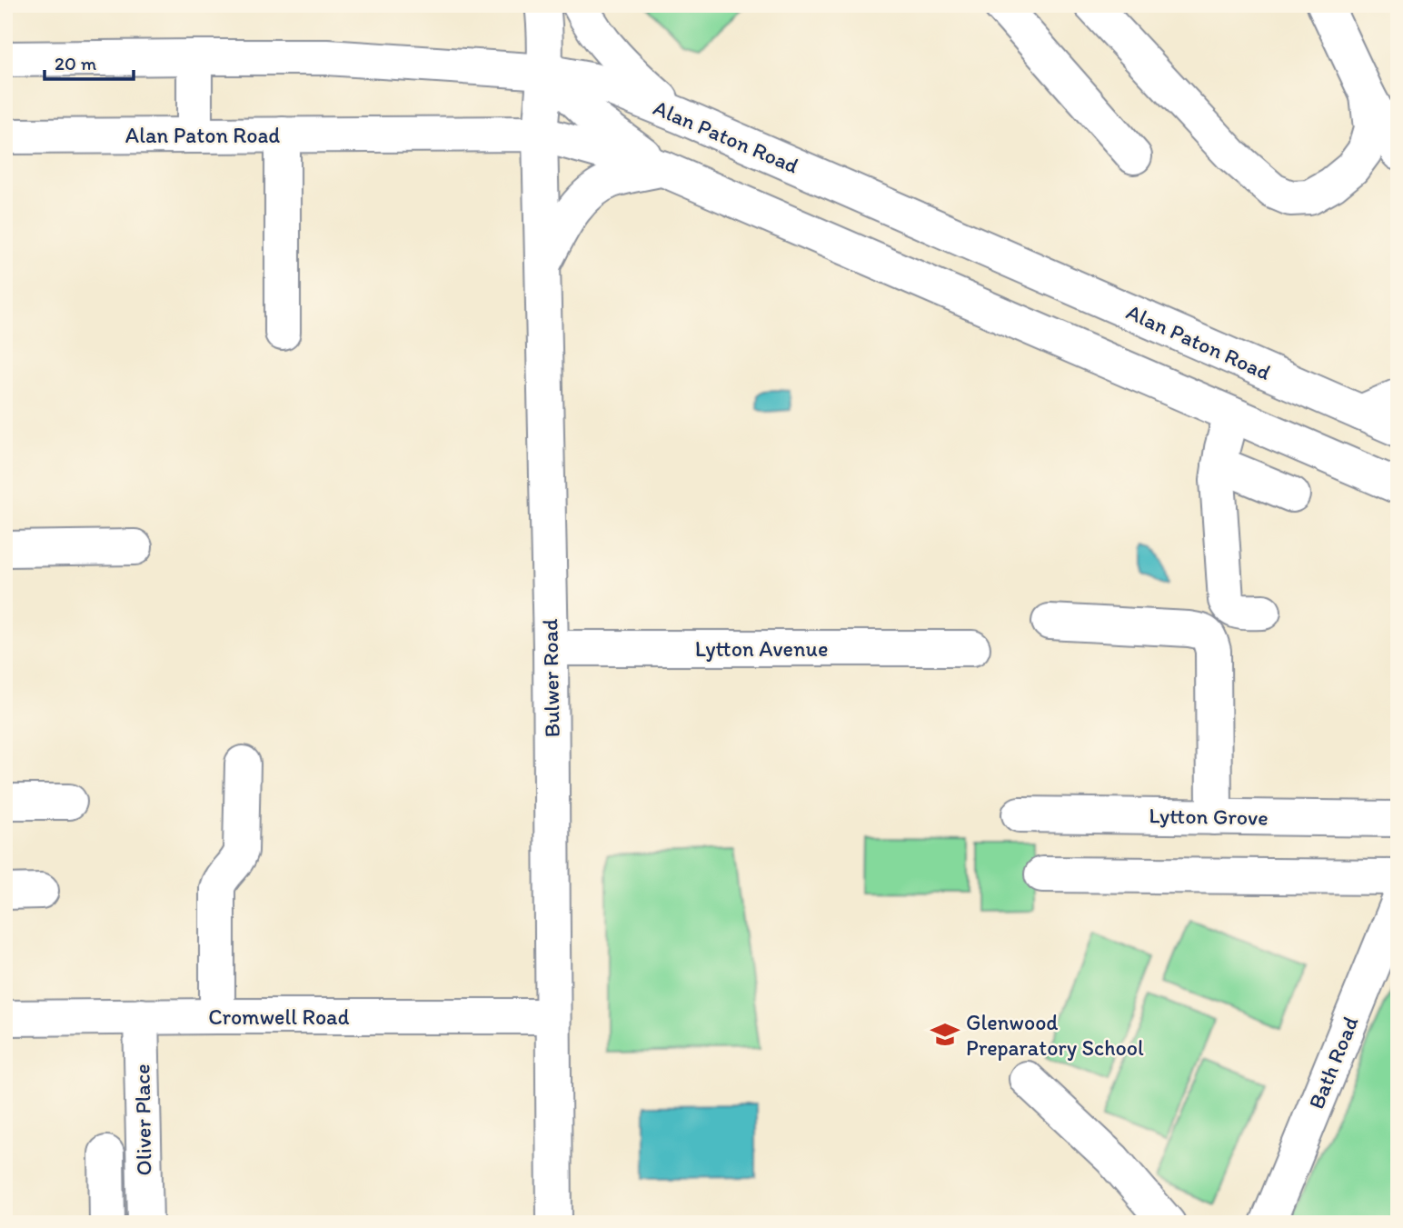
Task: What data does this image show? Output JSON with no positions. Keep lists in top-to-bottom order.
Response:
{
  "streets": {
    "street": [
      "Alan Paton Road",
      "Lytton Avenue",
      "Bulwer Road",
      "Lytton Grove",
      "Cromwell Road",
      "Bath Road",
      "Oliver Place"
    ]
  },
  "crossings": [
    ["Alan Paton Road", "Bulwer Road"],
    ["Lytton Avenue", "Bulwer Road"],
    ["Bulwer Road", "Cromwell Road"],
    ["Cromwell Road", "Oliver Place"]
  ],
  "places": {
    "school or university": ["Glenwood Preparatory School"]
  },
  "scale_bar": "20 m"
}
